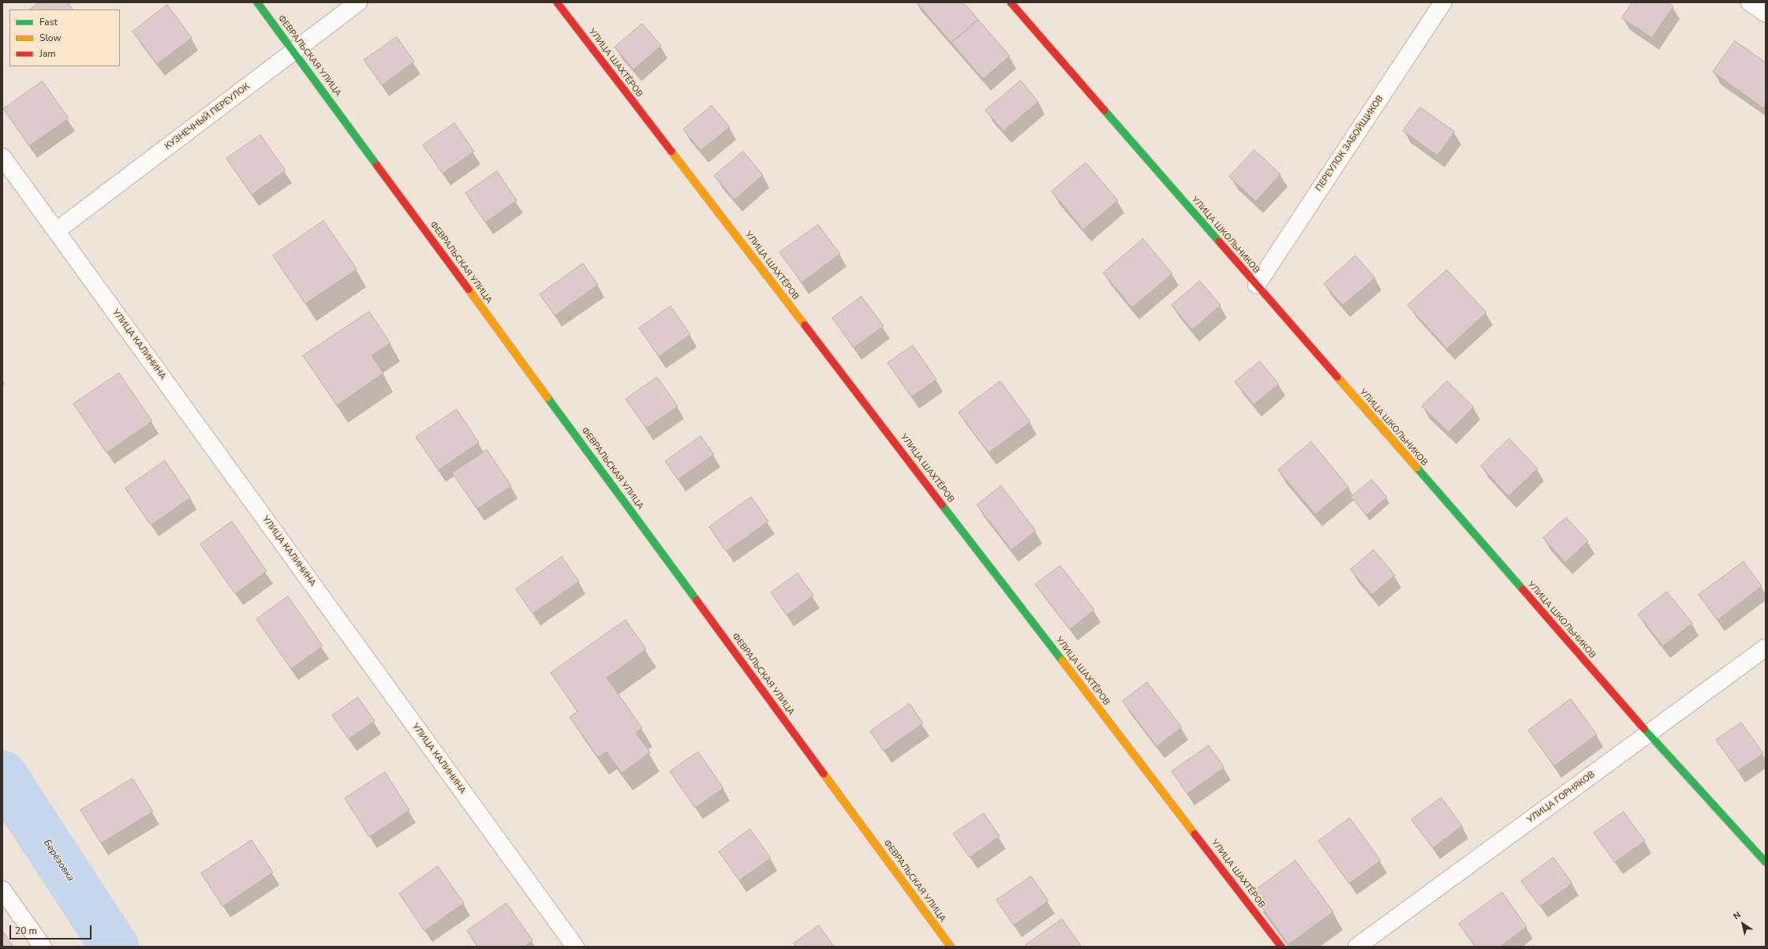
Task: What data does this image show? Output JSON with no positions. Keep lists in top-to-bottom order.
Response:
{
  "streets": {
    "street": [
      "ФЕВРАЛЬСКАЯ УЛИЦА",
      "УЛИЦА ШАХТЁРОВ",
      "КУЗНЕЧНЫЙ ПЕРЕУЛОК",
      "ПЕРЕУЛОК ЗАБОЙЩИКОВ",
      "УЛИЦА ШКОЛЬНИКОВ",
      "УЛИЦА КАЛИНИНА",
      "УЛИЦА ГОРНЯКОВ"
    ]
  },
  "crossings": [
    ["ФЕВРАЛЬСКАЯ УЛИЦА", "КУЗНЕЧНЫЙ ПЕРЕУЛОК"],
    ["КУЗНЕЧНЫЙ ПЕРЕУЛОК", "УЛИЦА КАЛИНИНА"],
    ["ПЕРЕУЛОК ЗАБОЙЩИКОВ", "УЛИЦА ШКОЛЬНИКОВ"],
    ["УЛИЦА ШКОЛЬНИКОВ", "УЛИЦА ГОРНЯКОВ"]
  ],
  "water": ["Берёзовка"],
  "legend": ["Fast", "Slow", "Jam"],
  "scale_bar": "20 m",
  "north": "top left"
}
